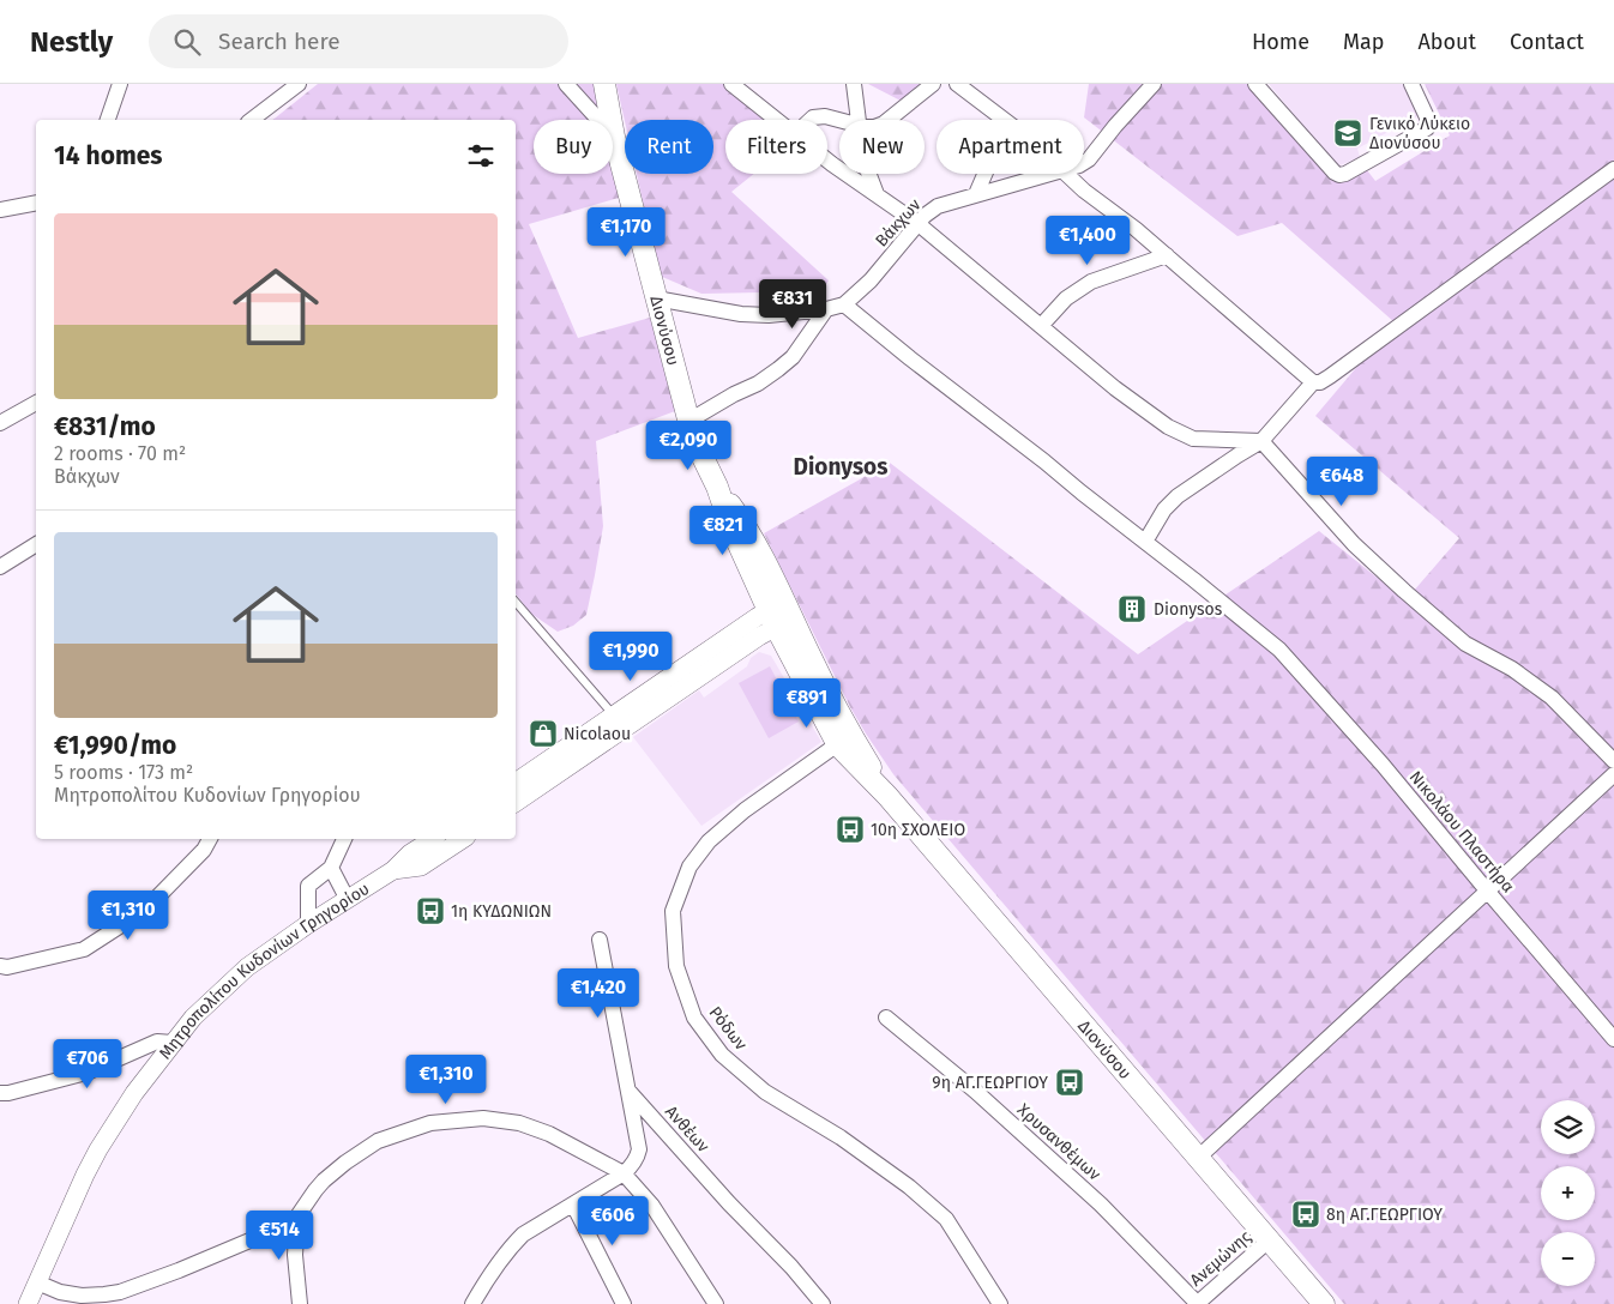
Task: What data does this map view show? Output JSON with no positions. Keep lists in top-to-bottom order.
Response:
{
  "streets": {
    "main road": ["Διονύσου"],
    "street": [
      "Βάκχων",
      "Νικολάου Πλαστήρα",
      "Μητροπολίτου Κυδονίων Γρηγορίου",
      "Ρόδων",
      "Ανθέων",
      "Χρυσανθέμων",
      "Ανεμώνης"
    ]
  },
  "crossings": [
    ["Βάκχων", "Διονύσου"],
    ["Βάκχων", "Νικολάου Πλαστήρα"],
    ["Διονύσου", "Ρόδων"],
    ["Διονύσου", "Ανεμώνης"],
    ["Χρυσανθέμων", "Ανεμώνης"]
  ],
  "districts": ["Dionysos"],
  "places": {
    "school or university": ["Γενικό Λύκειο Διονύσου"],
    "building": ["Dionysos"],
    "shop": ["Nicolaou"],
    "bus stop": [
      "10η ΣΧΟΛΕΙΟ",
      "1η ΚΥΔΩΝΙΩΝ",
      "9η ΑΓ.ΓΕΩΡΓΙΟΥ",
      "8η ΑΓ.ΓΕΩΡΓΙΟΥ"
    ]
  },
  "page": {
    "header": "Nestly",
    "search": "Search here",
    "nav": [
      "Home",
      "Map",
      "About",
      "Contact"
    ],
    "chip": [
      "Buy",
      "Rent",
      "Filters",
      "New",
      "Apartment"
    ],
    "heading": "14 homes",
    "list": [
      {
        "name": "€831/mo",
        "note": "2 rooms · 70 m² · Βάκχων"
      },
      {
        "name": "€1,990/mo",
        "note": "5 rooms · 173 m² · Μητροπολίτου Κυδονίων Γρηγορίου"
      }
    ],
    "price": [
      "€1,170",
      "€1,400",
      "€831",
      "€2,090",
      "€648",
      "€821",
      "€1,990",
      "€891",
      "€1,310",
      "€1,420",
      "€706",
      "€1,310",
      "€606",
      "€514"
    ],
    "map_buttons": ["+", "−"]
  }
}
